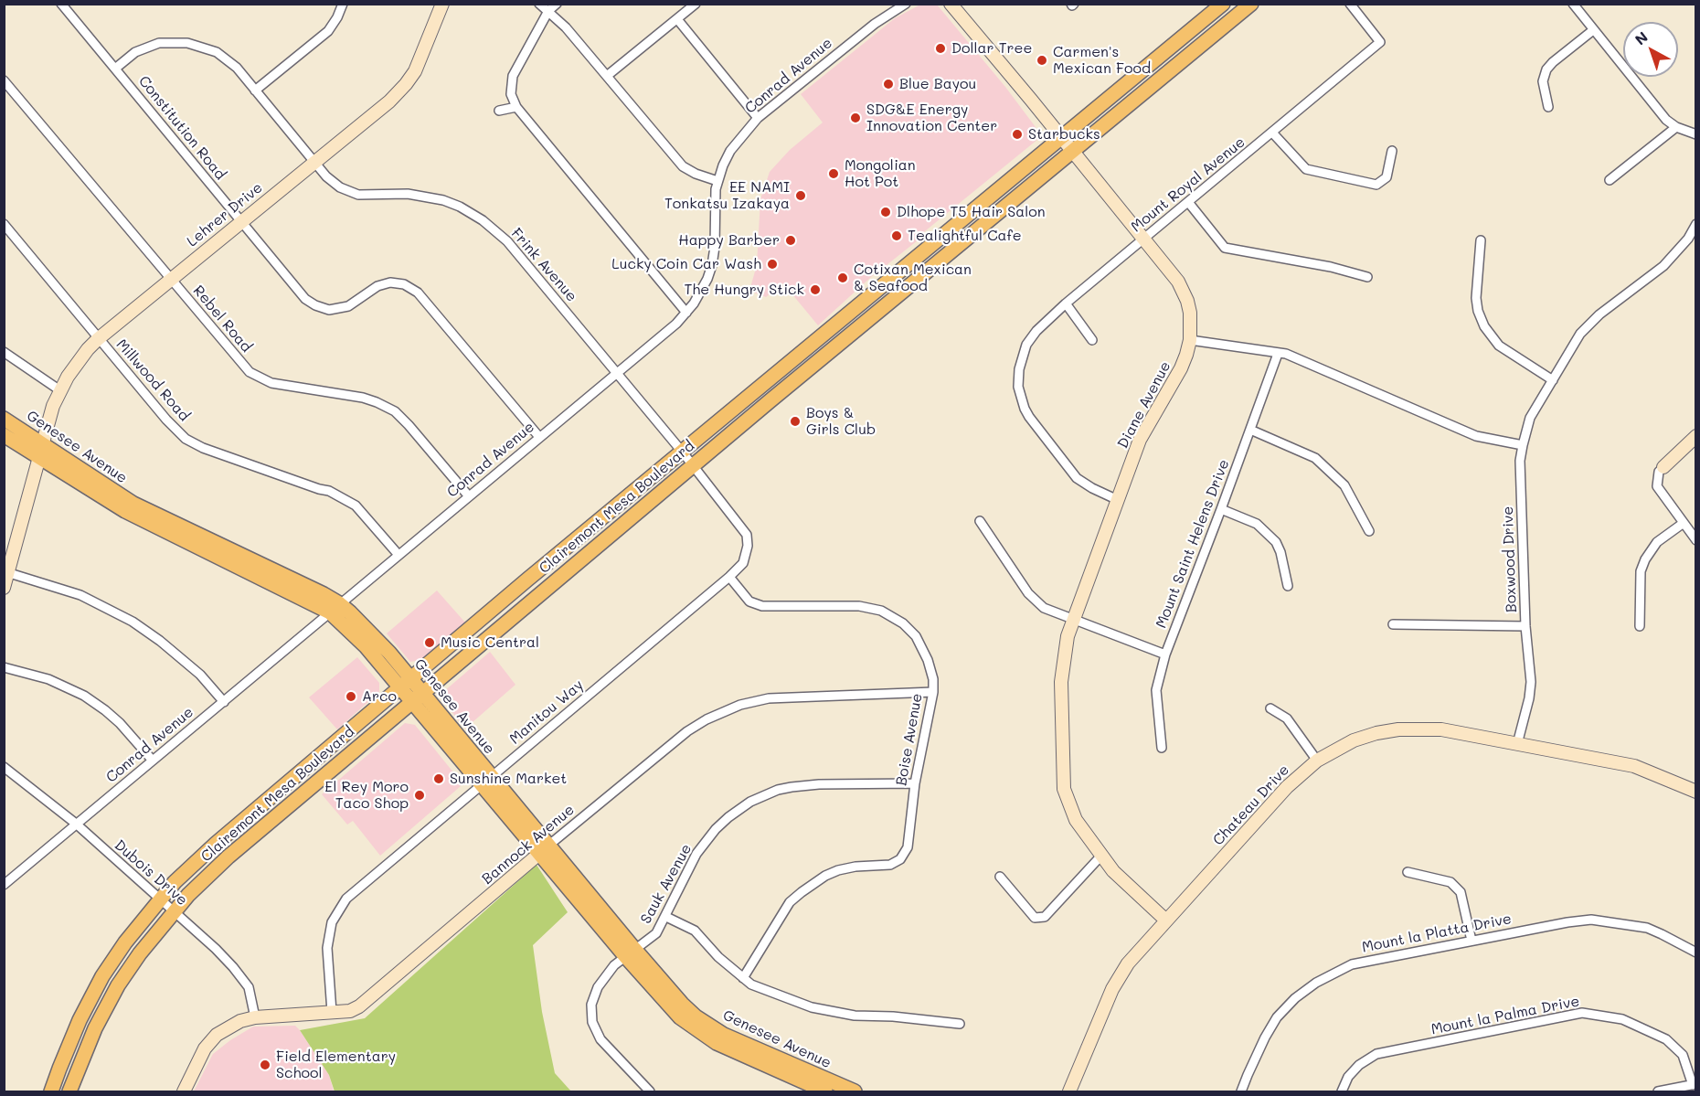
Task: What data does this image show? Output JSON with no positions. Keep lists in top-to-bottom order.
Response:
{
  "streets": {
    "main road": ["Genesee Avenue", "Clairemont Mesa Boulevard"],
    "street": [
      "Conrad Avenue",
      "Constitution Road",
      "Mount Royal Avenue",
      "Lehrer Drive",
      "Frink Avenue",
      "Rebel Road",
      "Millwood Road",
      "Diane Avenue",
      "Mount Saint Helens Drive",
      "Boxwood Drive",
      "Manitou Way",
      "Boise Avenue",
      "Chateau Drive",
      "Bannock Avenue",
      "Dubois Drive",
      "Sauk Avenue",
      "Mount la Platta Drive",
      "Mount la Palma Drive"
    ]
  },
  "crossings": [
    ["Conrad Avenue", "Constitution Road"],
    ["Conrad Avenue", "Frink Avenue"],
    ["Conrad Avenue", "Rebel Road"],
    ["Conrad Avenue", "Millwood Road"],
    ["Conrad Avenue", "Genesee Avenue"],
    ["Conrad Avenue", "Dubois Drive"],
    ["Constitution Road", "Lehrer Drive"],
    ["Constitution Road", "Frink Avenue"],
    ["Mount Royal Avenue", "Diane Avenue"],
    ["Lehrer Drive", "Frink Avenue"],
    ["Lehrer Drive", "Rebel Road"],
    ["Lehrer Drive", "Millwood Road"],
    ["Lehrer Drive", "Genesee Avenue"],
    ["Frink Avenue", "Clairemont Mesa Boulevard"],
    ["Frink Avenue", "Manitou Way"],
    ["Frink Avenue", "Boise Avenue"],
    ["Diane Avenue", "Clairemont Mesa Boulevard"],
    ["Diane Avenue", "Chateau Drive"],
    ["Genesee Avenue", "Clairemont Mesa Boulevard"],
    ["Genesee Avenue", "Manitou Way"],
    ["Genesee Avenue", "Bannock Avenue"],
    ["Genesee Avenue", "Sauk Avenue"],
    ["Clairemont Mesa Boulevard", "Dubois Drive"],
    ["Boxwood Drive", "Chateau Drive"],
    ["Manitou Way", "Boise Avenue"],
    ["Manitou Way", "Bannock Avenue"],
    ["Boise Avenue", "Bannock Avenue"],
    ["Boise Avenue", "Sauk Avenue"],
    ["Bannock Avenue", "Dubois Drive"]
  ],
  "places": [
    "Dollar Tree",
    "Carmen's Mexican Food",
    "Blue Bayou",
    "SDG&E Energy Innovation Center",
    "Starbucks",
    "Mongolian Hot Pot",
    "EE NAMI Tonkatsu Izakaya",
    "Dlhope T5 Hair Salon",
    "Tealightful Cafe",
    "Happy Barber",
    "Lucky Coin Car Wash",
    "Cotixan Mexican & Seafood",
    "The Hungry Stick",
    "Boys & Girls Club",
    "Music Central",
    "Arco",
    "Sunshine Market",
    "El Rey Moro Taco Shop",
    "Field Elementary School"
  ],
  "north": "top left"
}
